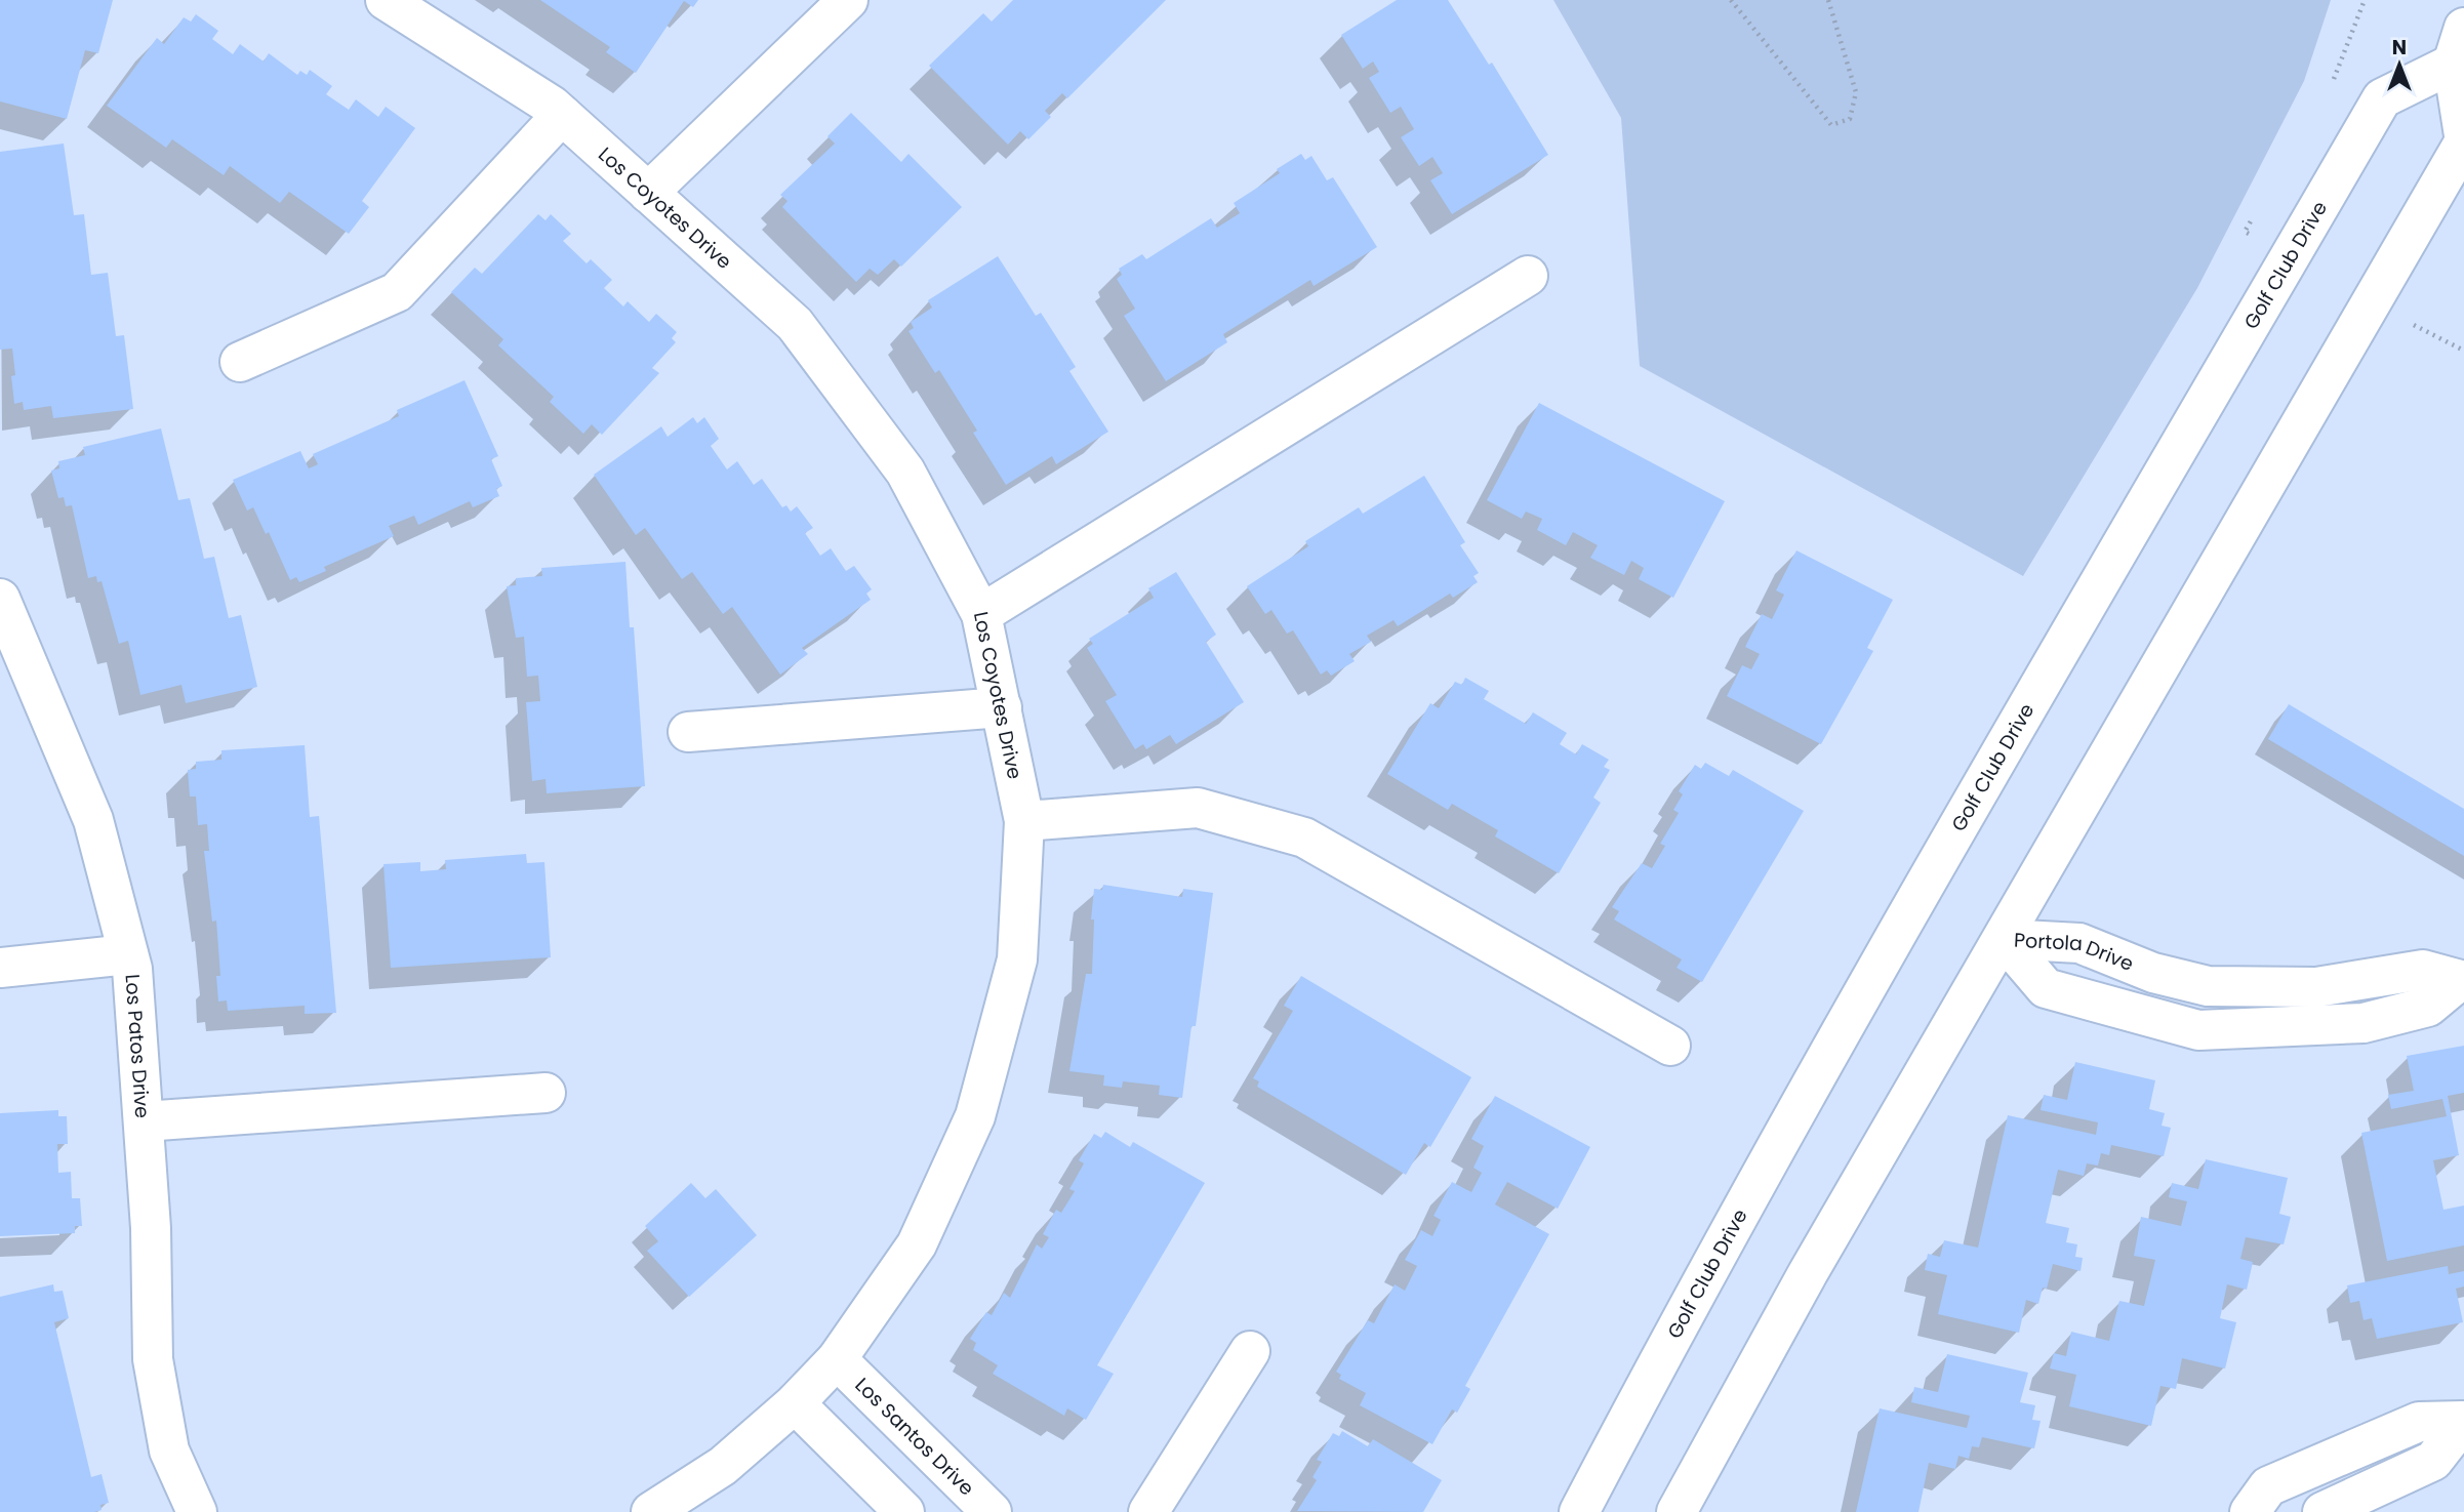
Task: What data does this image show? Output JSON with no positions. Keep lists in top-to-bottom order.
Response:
{
  "streets": {
    "street": [
      "Los Coyotes Drive",
      "Golf Club Drive",
      "Portola Drive",
      "Los Patos Drive",
      "Los Santos Drive"
    ]
  },
  "crossings": [
    ["Los Coyotes Drive", "Los Santos Drive"]
  ],
  "north": "top"
}
